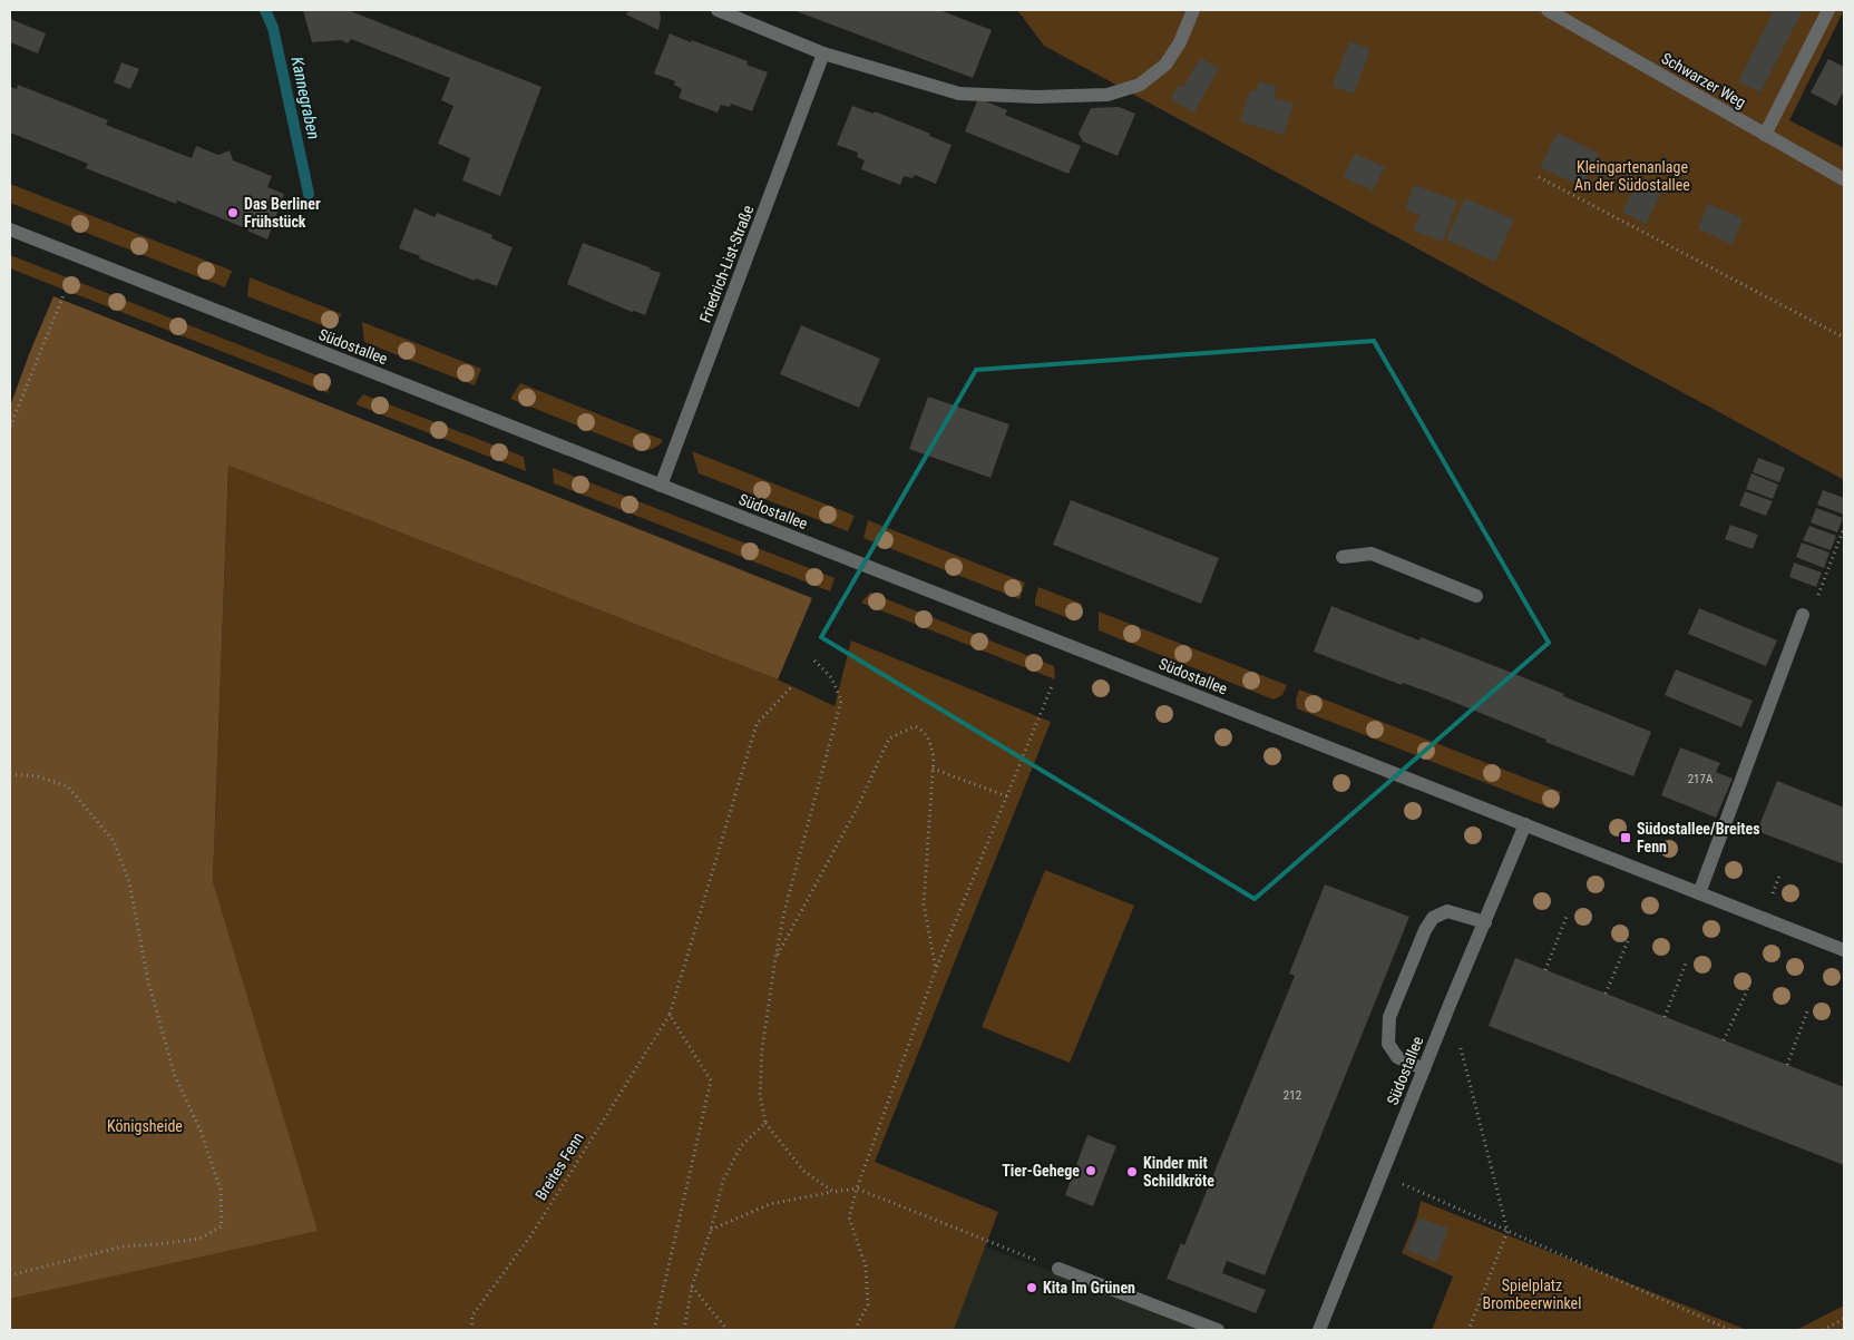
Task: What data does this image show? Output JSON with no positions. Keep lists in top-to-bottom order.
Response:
{
  "streets": {
    "street": ["Schwarzer Weg", "Friedrich-List-Straße", "Südostallee"],
    "path": ["Breites Fenn"]
  },
  "crossings": [
    ["Friedrich-List-Straße", "Südostallee"]
  ],
  "water": ["Kannegraben"],
  "parks": ["Kleingartenanlage An der Südostallee", "Königsheide", "Spielplatz Brombeerwinkel"],
  "places": {
    "other": [
      "Das Berliner Frühstück",
      "Tier-Gehege",
      "Kinder mit Schildkröte",
      "Kita Im Grünen"
    ],
    "transit": ["Südostallee/Breites Fenn"]
  },
  "house_numbers": ["217A", "212"]
}
